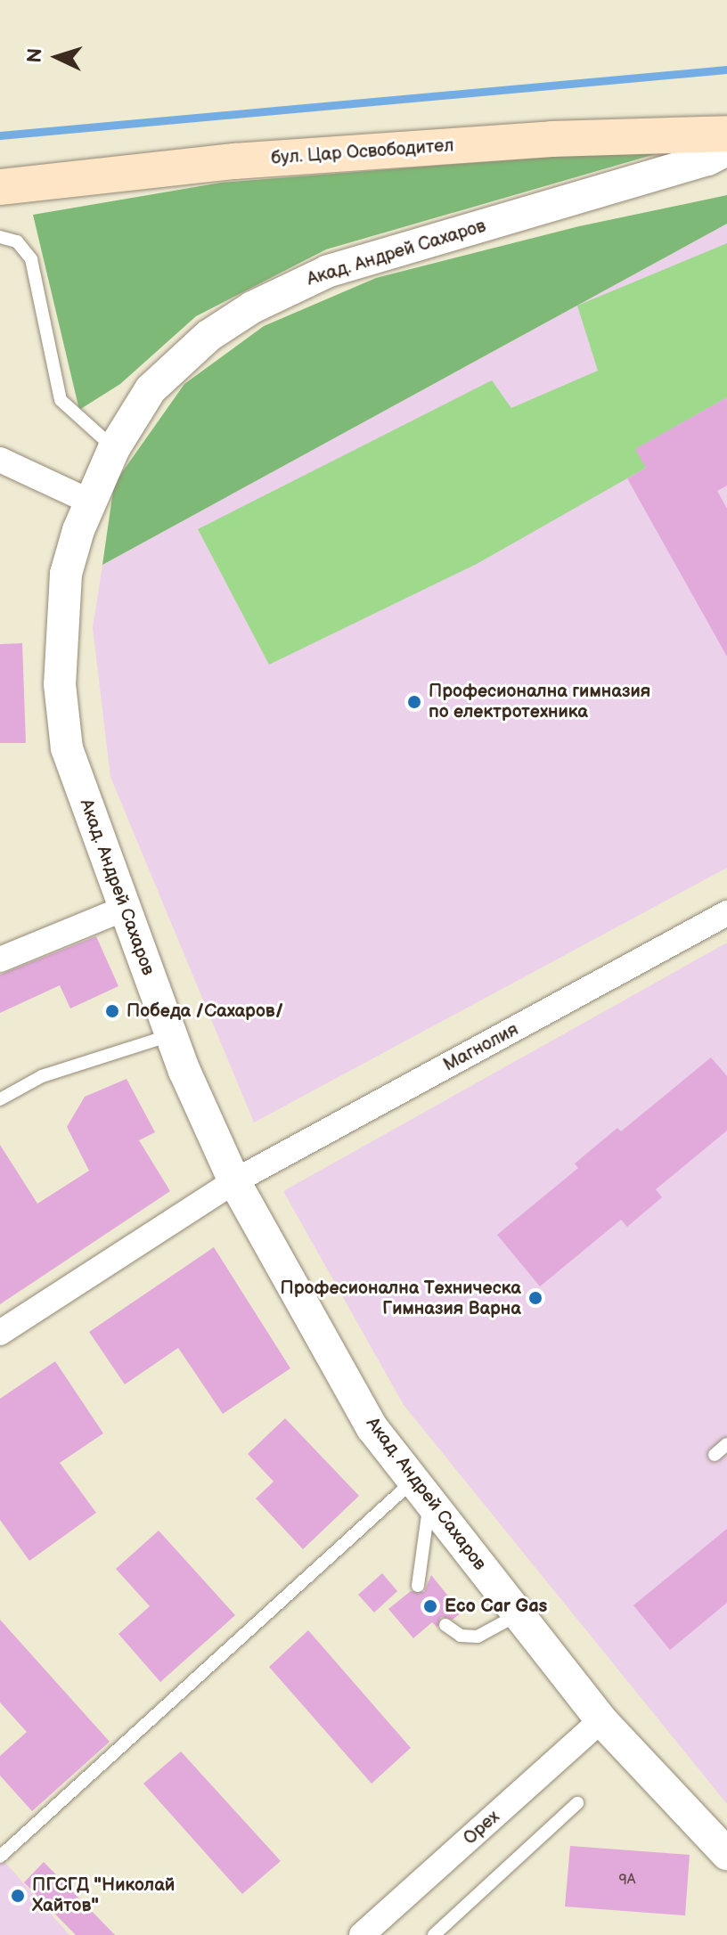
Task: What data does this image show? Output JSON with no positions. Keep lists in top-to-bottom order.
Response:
{
  "streets": {
    "main road": ["бул. Цар Освободител"],
    "street": ["Акад. Андрей Сахаров", "Магнолия", "Орех"]
  },
  "crossings": [
    ["Акад. Андрей Сахаров", "Магнолия"],
    ["Акад. Андрей Сахаров", "Орех"]
  ],
  "places": [
    "Професионална гимназия по електротехника",
    "Победа /Сахаров/",
    "Професионална Техническа Гимназия Варна",
    "Eco Car Gas",
    "ПГСГД \"Николай Хайтов\""
  ],
  "house_numbers": ["9А"],
  "north": "left"
}
